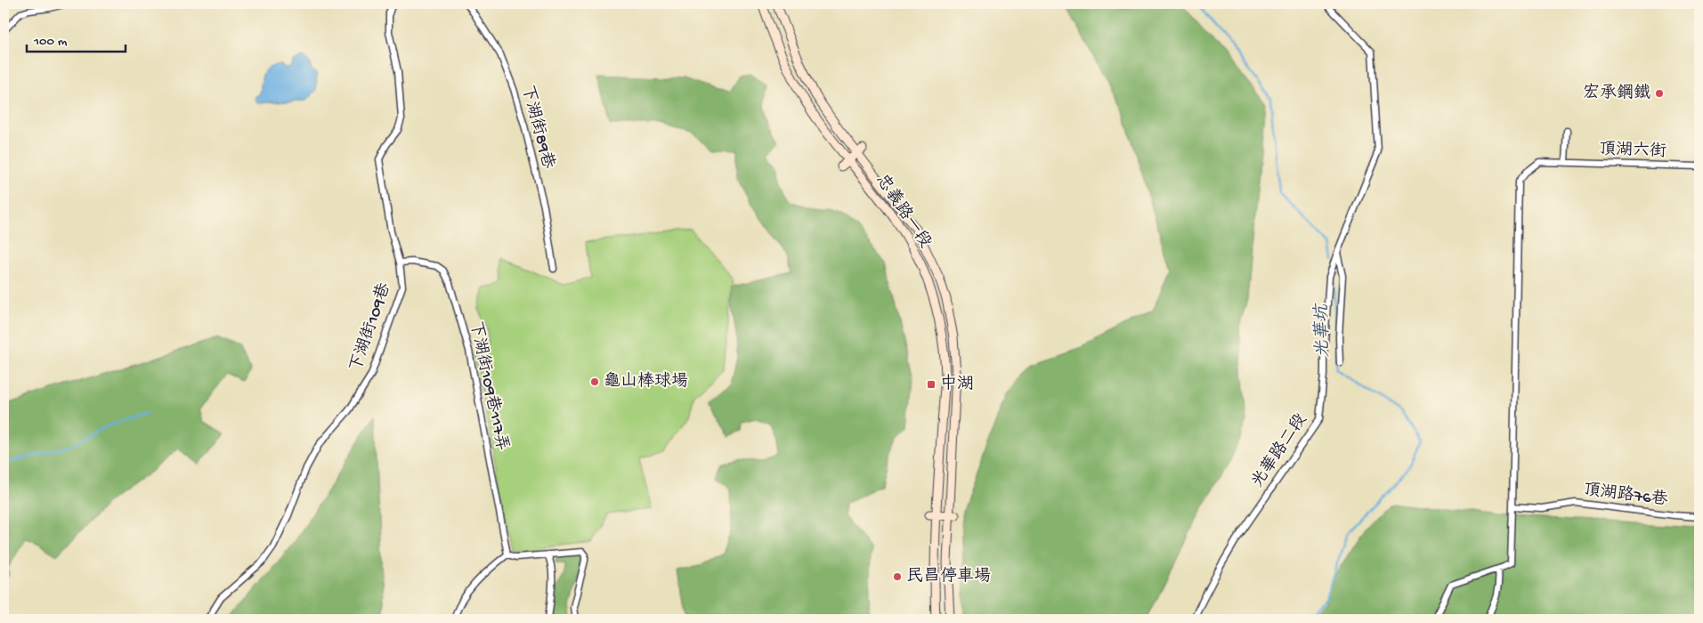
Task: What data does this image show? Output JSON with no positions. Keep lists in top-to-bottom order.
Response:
{
  "streets": {
    "main road": ["忠義路一段"],
    "street": [
      "下湖街89巷",
      "頂湖六街",
      "下湖街109巷",
      "下湖街109巷117弄",
      "光華路二段",
      "頂湖路76巷"
    ]
  },
  "crossings": [
    ["頂湖六街", "頂湖路76巷"],
    ["下湖街109巷", "下湖街109巷117弄"]
  ],
  "water": ["光華坑"],
  "places": {
    "other": ["宏承鋼鐵", "龜山棒球場", "民昌停車場"],
    "transit": ["中湖"]
  },
  "scale_bar": "100 m"
}
